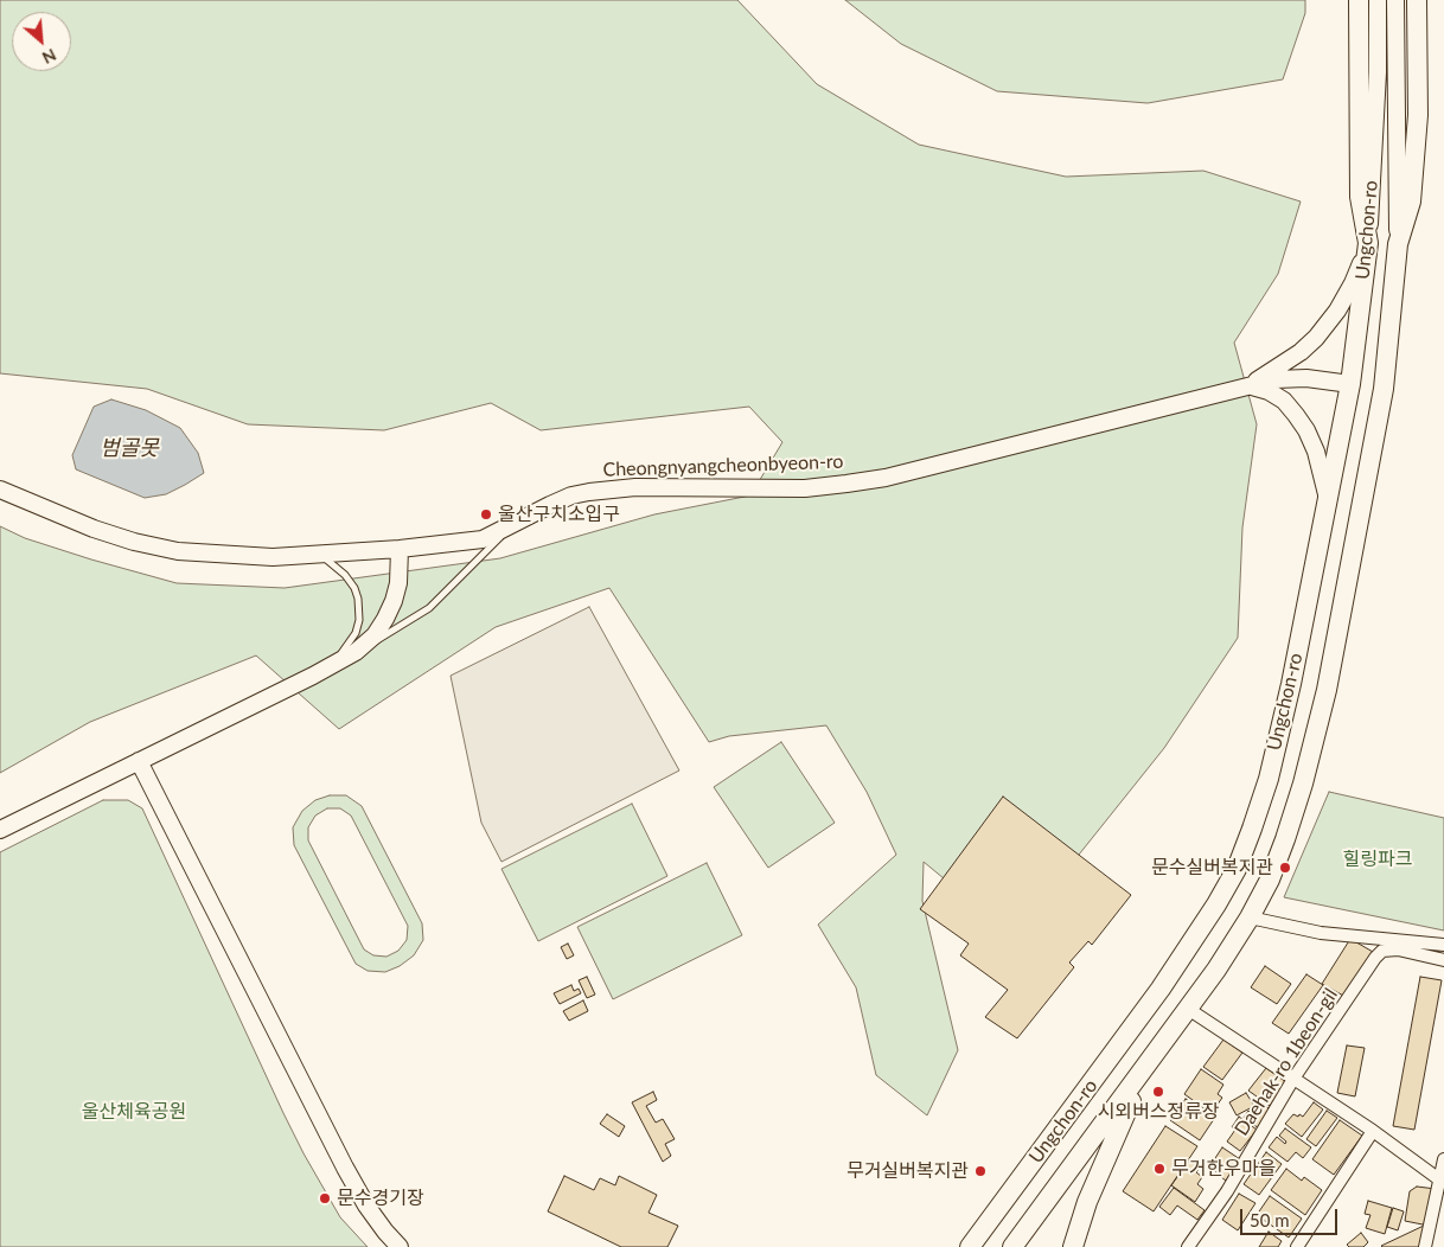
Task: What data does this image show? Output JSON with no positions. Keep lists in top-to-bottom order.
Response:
{
  "streets": {
    "main road": ["Ungchon-ro", "Cheongnyangcheonbyeon-ro"],
    "street": ["Daehak-ro 1beon-gil"]
  },
  "crossings": [
    ["Ungchon-ro", "Cheongnyangcheonbyeon-ro"]
  ],
  "water": ["범골못"],
  "parks": ["힐링파크", "울산체육공원"],
  "places": [
    "울산구치소입구",
    "문수실버복지관",
    "시외버스정류장",
    "무거한우마을",
    "무거실버복지관",
    "문수경기장"
  ],
  "scale_bar": "50 m",
  "north": "bottom right"
}
